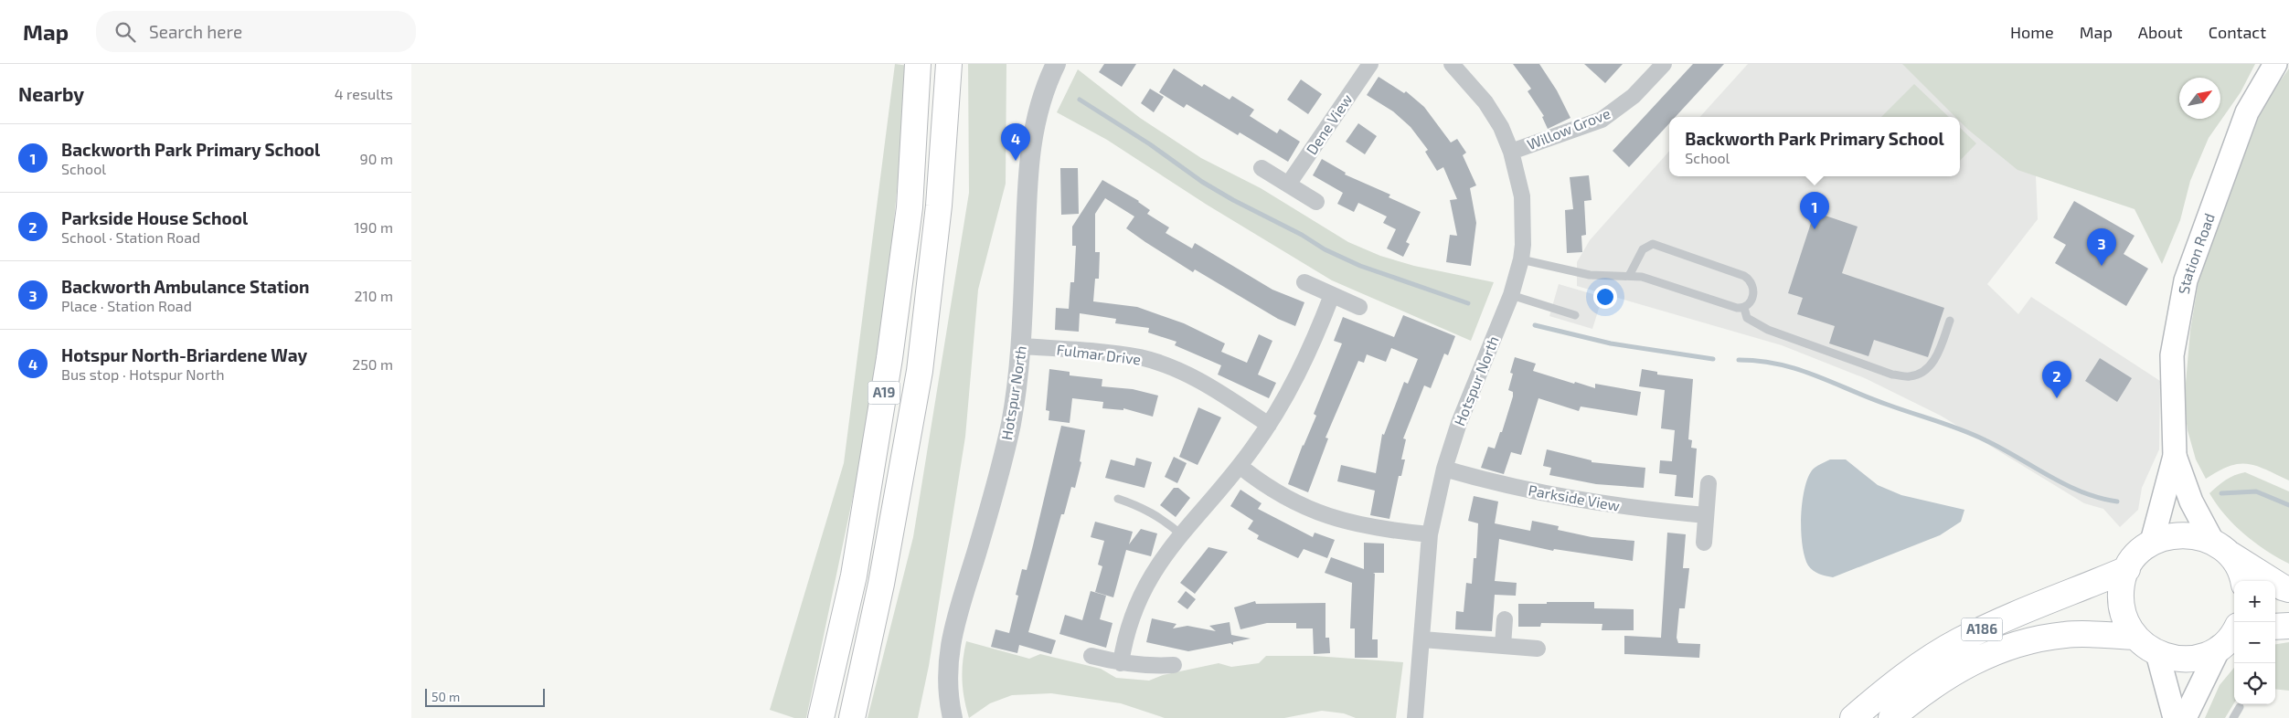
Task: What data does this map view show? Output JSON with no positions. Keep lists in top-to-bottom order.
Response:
{
  "streets": {
    "main road": ["Station Road", "A19", "A186"],
    "street": [
      "Dene View",
      "Willow Grove",
      "Fulmar Drive",
      "Hotspur North",
      "Parkside View"
    ]
  },
  "crossings": [
    ["Willow Grove", "Hotspur North"],
    ["Fulmar Drive", "Hotspur North"],
    ["Hotspur North", "Parkside View"]
  ],
  "scale_bar": "50 m",
  "north": "top right",
  "page": {
    "header": "Map",
    "search": "Search here",
    "nav": [
      "Home",
      "Map",
      "About",
      "Contact"
    ],
    "heading": ["Nearby", "4 results"],
    "popup": ["Backworth Park Primary School", "School"],
    "list": [
      {
        "mark": "1",
        "name": "Backworth Park Primary School",
        "note": "School",
        "value": "90 m"
      },
      {
        "mark": "2",
        "name": "Parkside House School",
        "note": "School · Station Road",
        "value": "190 m"
      },
      {
        "mark": "3",
        "name": "Backworth Ambulance Station",
        "note": "Place · Station Road",
        "value": "210 m"
      },
      {
        "mark": "4",
        "name": "Hotspur North-Briardene Way",
        "note": "Bus stop · Hotspur North",
        "value": "250 m"
      }
    ],
    "pins": [
      "4",
      "1",
      "3",
      "2"
    ],
    "map_buttons": ["+", "−"],
    "scale": "50 m"
  }
}
